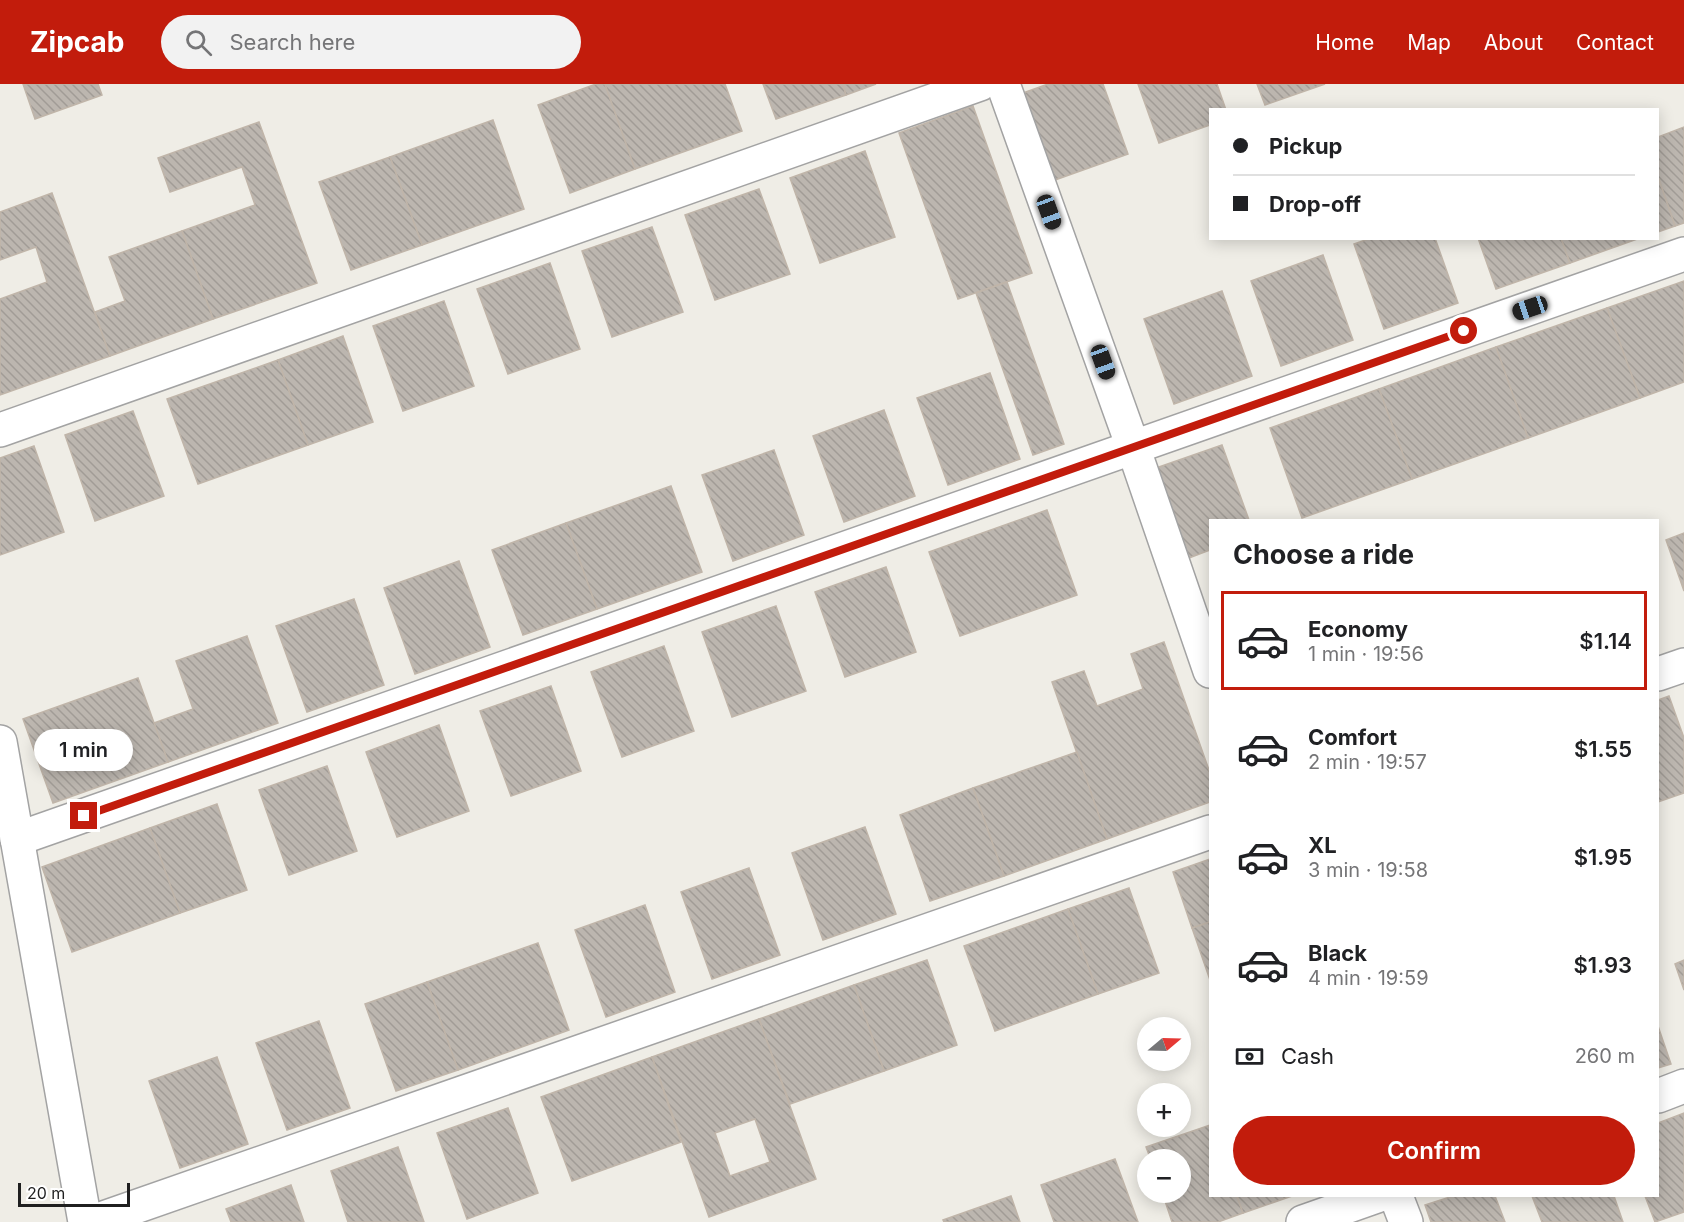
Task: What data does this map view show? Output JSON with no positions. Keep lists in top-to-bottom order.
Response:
{
  "scale_bar": "20 m",
  "north": "right",
  "page": {
    "header": "Zipcab",
    "search": "Search here",
    "nav": [
      "Home",
      "Map",
      "About",
      "Contact"
    ],
    "banner": ["Pickup", "Drop-off"],
    "heading": "Choose a ride",
    "list": [
      {
        "name": "Economy",
        "note": "1 min · 19:56",
        "value": "$1.14"
      },
      {
        "name": "Comfort",
        "note": "2 min · 19:57",
        "value": "$1.55"
      },
      {
        "name": "XL",
        "note": "3 min · 19:58",
        "value": "$1.95"
      },
      {
        "name": "Black",
        "note": "4 min · 19:59",
        "value": "$1.93"
      }
    ],
    "bubble": "1 min",
    "map_buttons": ["+", "−"],
    "pay": ["Cash", "260 m"],
    "buttons": "Confirm",
    "scale": "20 m"
  }
}
